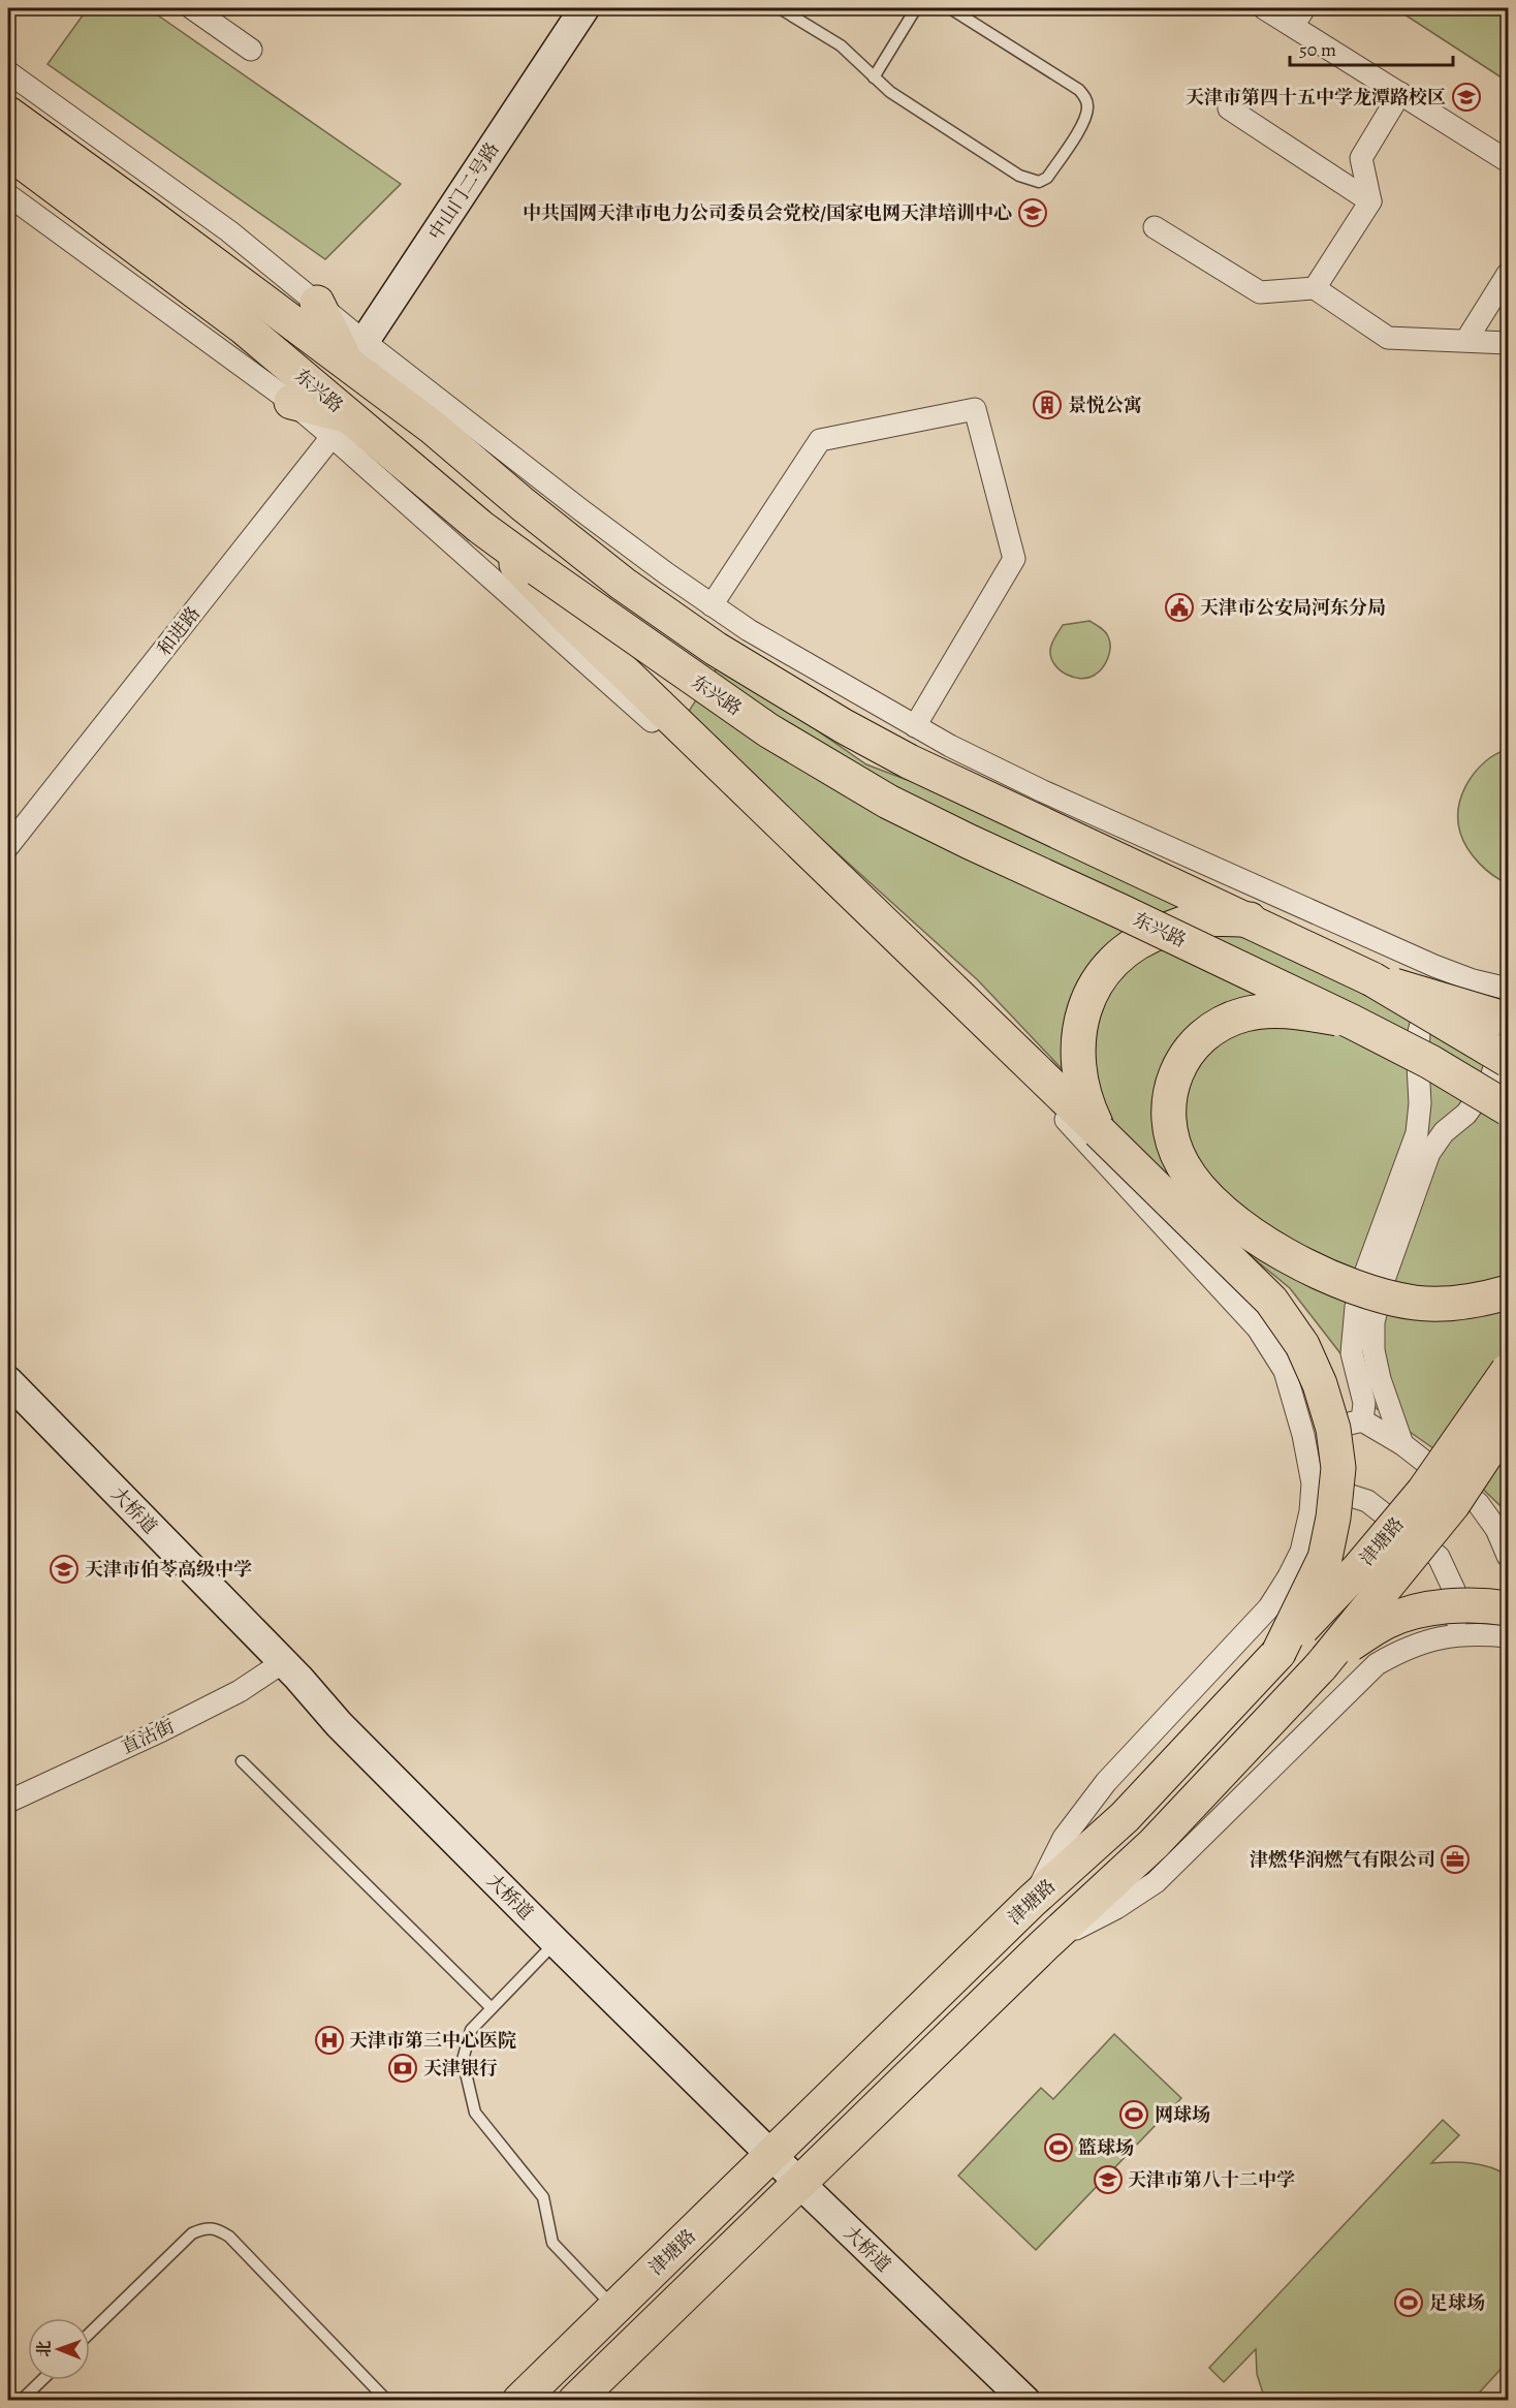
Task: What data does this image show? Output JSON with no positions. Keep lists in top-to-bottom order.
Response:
{
  "streets": {
    "main road": ["东兴路", "津塘路"],
    "street": [
      "中山门二号路",
      "和进路",
      "大桥道",
      "直沽街"
    ]
  },
  "crossings": [
    ["中山门二号路", "东兴路"],
    ["东兴路", "和进路"],
    ["大桥道", "津塘路"],
    ["大桥道", "直沽街"]
  ],
  "places": {
    "school or university": [
      "天津市第四十五中学龙潭路校区",
      "中共国网天津市电力公司委员会党校/国家电网天津培训中心",
      "天津市伯苓高级中学",
      "天津市第八十二中学"
    ],
    "building": ["景悦公寓"],
    "public building": ["天津市公安局河东分局"],
    "office": ["津燃华润燃气有限公司"],
    "hospital": ["天津市第三中心医院"],
    "bank": ["天津银行"],
    "sports": ["网球场", "篮球场", "足球场"]
  },
  "scale_bar": "50 m",
  "north": "left"
}
